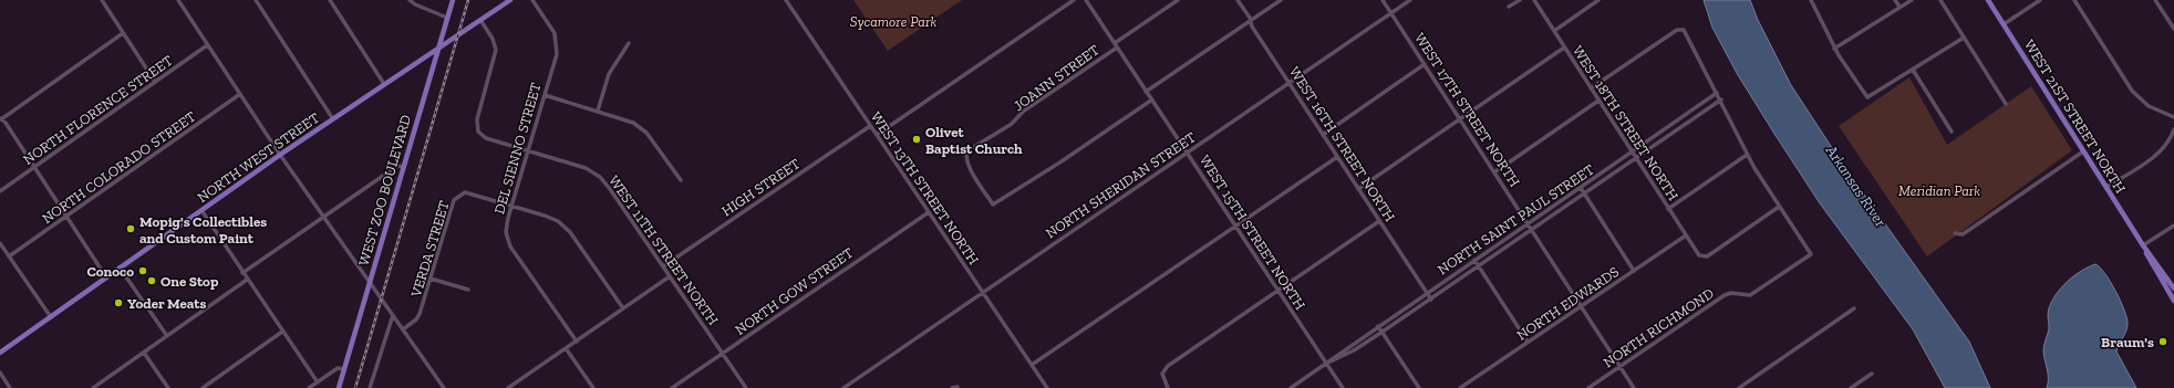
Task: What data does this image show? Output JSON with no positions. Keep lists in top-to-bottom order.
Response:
{
  "streets": {
    "main road": ["WEST 21ST STREET NORTH", "NORTH WEST STREET", "WEST ZOO BOULEVARD"],
    "street": [
      "JOANN STREET",
      "NORTH FLORENCE STREET",
      "WEST 17TH STREET NORTH",
      "WEST 18TH STREET NORTH",
      "WEST 16TH STREET NORTH",
      "DEL SIENNO STREET",
      "NORTH COLORADO STREET",
      "NORTH SHERIDAN STREET",
      "HIGH STREET",
      "WEST 13TH STREET NORTH",
      "NORTH SAINT PAUL STREET",
      "WEST 15TH STREET NORTH",
      "VERDA STREET",
      "WEST 11TH STREET NORTH",
      "NORTH GOW STREET",
      "NORTH EDWARDS",
      "NORTH RICHMOND"
    ]
  },
  "crossings": [
    ["JOANN STREET", "WEST 15TH STREET NORTH"],
    ["WEST 17TH STREET NORTH", "NORTH SHERIDAN STREET"],
    ["WEST 17TH STREET NORTH", "NORTH SAINT PAUL STREET"],
    ["WEST 17TH STREET NORTH", "NORTH EDWARDS"],
    ["WEST 17TH STREET NORTH", "NORTH RICHMOND"],
    ["WEST 18TH STREET NORTH", "NORTH SAINT PAUL STREET"],
    ["WEST 18TH STREET NORTH", "NORTH EDWARDS"],
    ["WEST 18TH STREET NORTH", "NORTH RICHMOND"],
    ["WEST 16TH STREET NORTH", "NORTH SHERIDAN STREET"],
    ["WEST 16TH STREET NORTH", "NORTH SAINT PAUL STREET"],
    ["DEL SIENNO STREET", "VERDA STREET"],
    ["DEL SIENNO STREET", "WEST 11TH STREET NORTH"],
    ["NORTH WEST STREET", "WEST ZOO BOULEVARD"],
    ["NORTH WEST STREET", "WEST 11TH STREET NORTH"],
    ["NORTH SHERIDAN STREET", "WEST 13TH STREET NORTH"],
    ["NORTH SHERIDAN STREET", "WEST 15TH STREET NORTH"],
    ["HIGH STREET", "WEST 13TH STREET NORTH"],
    ["HIGH STREET", "WEST 11TH STREET NORTH"],
    ["WEST 13TH STREET NORTH", "NORTH GOW STREET"],
    ["NORTH SAINT PAUL STREET", "WEST 15TH STREET NORTH"],
    ["WEST 11TH STREET NORTH", "NORTH GOW STREET"]
  ],
  "water": ["Arkansas River"],
  "parks": ["Sycamore Park", "Meridian Park"],
  "places": [
    "Olivet Baptist Church",
    "Mopig's Collectibles and Custom Paint",
    "Conoco",
    "One Stop",
    "Yoder Meats",
    "Braum's"
  ]
}
